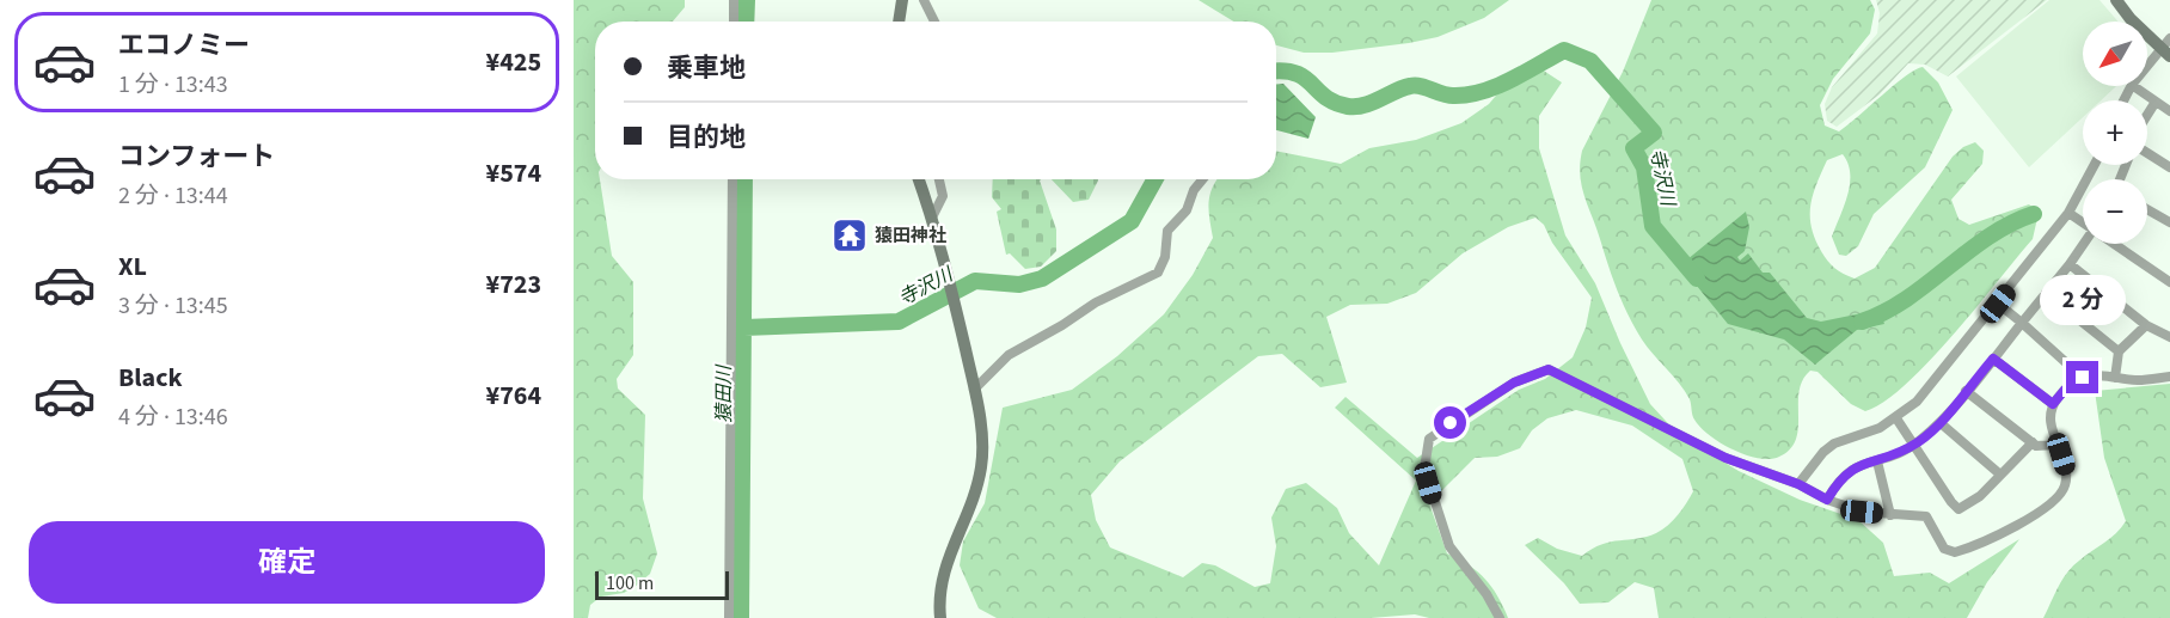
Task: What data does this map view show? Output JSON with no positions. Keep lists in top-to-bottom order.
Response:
{
  "water": ["寺沢川", "猿田川"],
  "places": {
    "temple": ["猿田神社"]
  },
  "scale_bar": "100 m",
  "north": "bottom left",
  "page": {
    "list": [
      {
        "name": "エコノミー",
        "note": "1 分 · 13:43",
        "value": "¥425"
      },
      {
        "name": "コンフォート",
        "note": "2 分 · 13:44",
        "value": "¥574"
      },
      {
        "name": "XL",
        "note": "3 分 · 13:45",
        "value": "¥723"
      },
      {
        "name": "Black",
        "note": "4 分 · 13:46",
        "value": "¥764"
      }
    ],
    "map_buttons": ["+", "−"],
    "banner": ["乗車地", "目的地"],
    "bubble": "2 分",
    "buttons": "確定",
    "scale": "100 m"
  }
}
